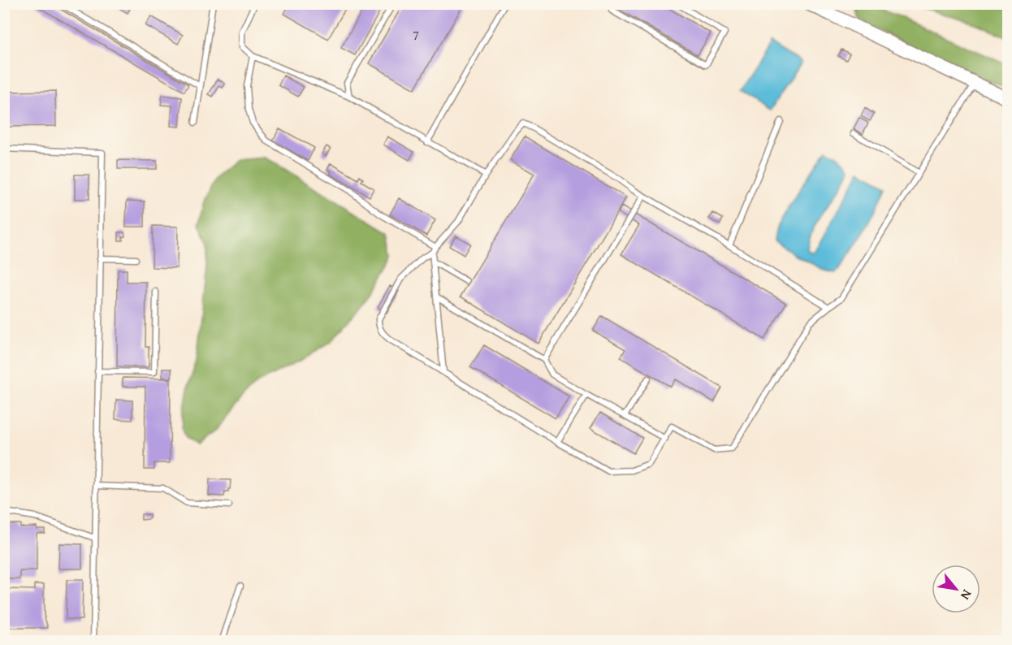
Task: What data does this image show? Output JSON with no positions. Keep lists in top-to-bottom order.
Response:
{
  "house_numbers": ["7"],
  "north": "bottom right"
}
